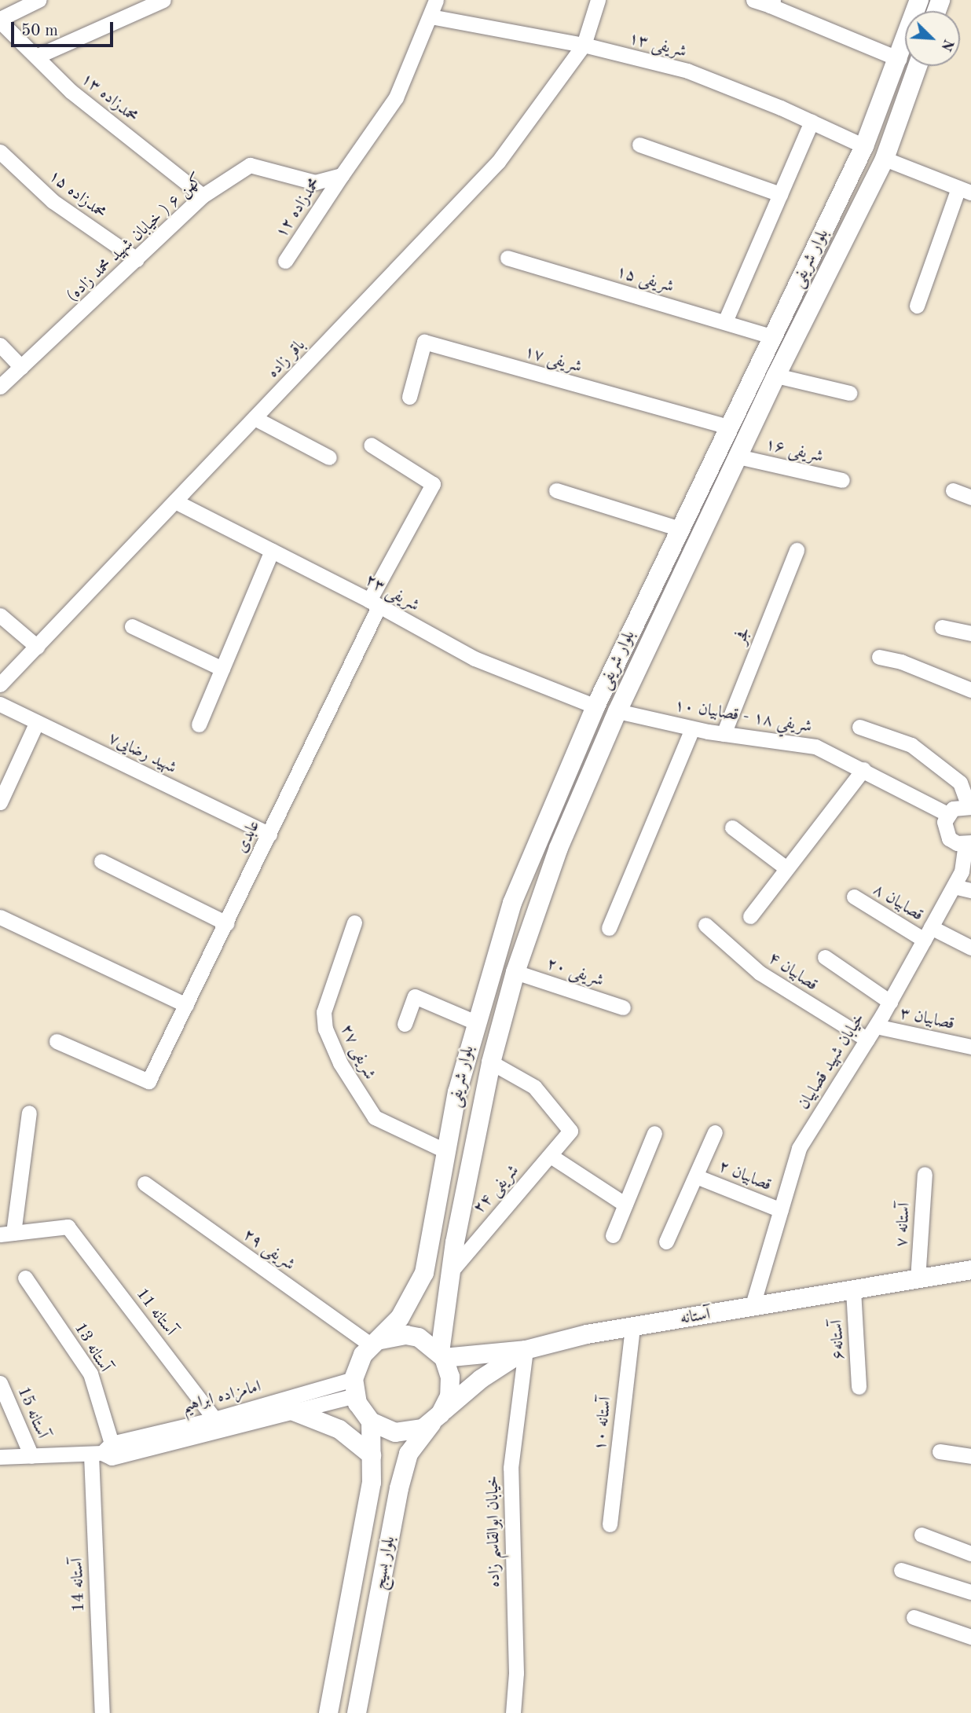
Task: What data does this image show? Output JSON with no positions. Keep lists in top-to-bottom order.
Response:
{
  "streets": {
    "main road": ["بلوار شریفی", "آستانه", "بلوار بسیج"],
    "street": [
      "شریفی ۱۳",
      "محمدزاده ۱۳",
      "محمدزاده ۱۵",
      "محمدزاده ۱۲",
      "کهن ۶ ( خیابان شهید محمد زاده)",
      "شریفی ۱۵",
      "باقر زاده",
      "شریفی ۱۷",
      "شریفی ۱۶",
      "شریفی ۲۳",
      "فجر",
      "شريفي ۱۸ - قصابیان ۱۰",
      "شهید رضایی۷",
      "عابدی",
      "قصابیان ۸",
      "قصابیان ۴",
      "شریفی ۲۰",
      "قصابیان ۳",
      "شریفی ۲۷",
      "خیابان شهید قصابیان",
      "قصابیان ۲",
      "شریفی ۲۴",
      "آستانه ۷",
      "شریفی ۲۹",
      "آستانه 11",
      "آستانه۶",
      "آستانه 13",
      "امامزاده ابراهیم",
      "آستانه 15",
      "آستانه ۱۰",
      "خیابان ابوالقاسم زاده",
      "آستانه 14"
    ]
  },
  "crossings": [
    ["شریفی ۱۳", "بلوار شریفی"],
    ["شریفی ۱۳", "باقر زاده"],
    ["محمدزاده ۱۳", "کهن ۶ ( خیابان شهید محمد زاده)"],
    ["محمدزاده ۱۵", "کهن ۶ ( خیابان شهید محمد زاده)"],
    ["محمدزاده ۱۲", "کهن ۶ ( خیابان شهید محمد زاده)"],
    ["بلوار شریفی", "شریفی ۱۵"],
    ["بلوار شریفی", "شریفی ۱۷"],
    ["بلوار شریفی", "شریفی ۱۶"],
    ["بلوار شریفی", "شریفی ۲۳"],
    ["بلوار شریفی", "شريفي ۱۸ - قصابیان ۱۰"],
    ["بلوار شریفی", "شریفی ۲۰"],
    ["بلوار شریفی", "شریفی ۲۷"],
    ["بلوار شریفی", "شریفی ۲۴"],
    ["بلوار شریفی", "شریفی ۲۹"],
    ["بلوار شریفی", "آستانه"],
    ["بلوار شریفی", "امامزاده ابراهیم"],
    ["بلوار شریفی", "بلوار بسیج"],
    ["باقر زاده", "شریفی ۲۳"],
    ["شریفی ۲۳", "عابدی"],
    ["فجر", "شريفي ۱۸ - قصابیان ۱۰"],
    ["شهید رضایی۷", "عابدی"],
    ["قصابیان ۸", "خیابان شهید قصابیان"],
    ["قصابیان ۴", "خیابان شهید قصابیان"],
    ["قصابیان ۳", "خیابان شهید قصابیان"],
    ["خیابان شهید قصابیان", "قصابیان ۲"],
    ["خیابان شهید قصابیان", "آستانه"],
    ["آستانه ۷", "آستانه"],
    ["شریفی ۲۹", "آستانه"],
    ["شریفی ۲۹", "امامزاده ابراهیم"],
    ["شریفی ۲۹", "بلوار بسیج"],
    ["آستانه 11", "امامزاده ابراهیم"],
    ["آستانه", "آستانه۶"],
    ["آستانه", "امامزاده ابراهیم"],
    ["آستانه", "آستانه ۱۰"],
    ["آستانه", "خیابان ابوالقاسم زاده"],
    ["آستانه", "بلوار بسیج"],
    ["آستانه 13", "امامزاده ابراهیم"],
    ["آستانه 13", "آستانه 14"],
    ["امامزاده ابراهیم", "آستانه 15"],
    ["امامزاده ابراهیم", "بلوار بسیج"],
    ["امامزاده ابراهیم", "آستانه 14"]
  ],
  "scale_bar": "50 m",
  "north": "bottom right"
}
